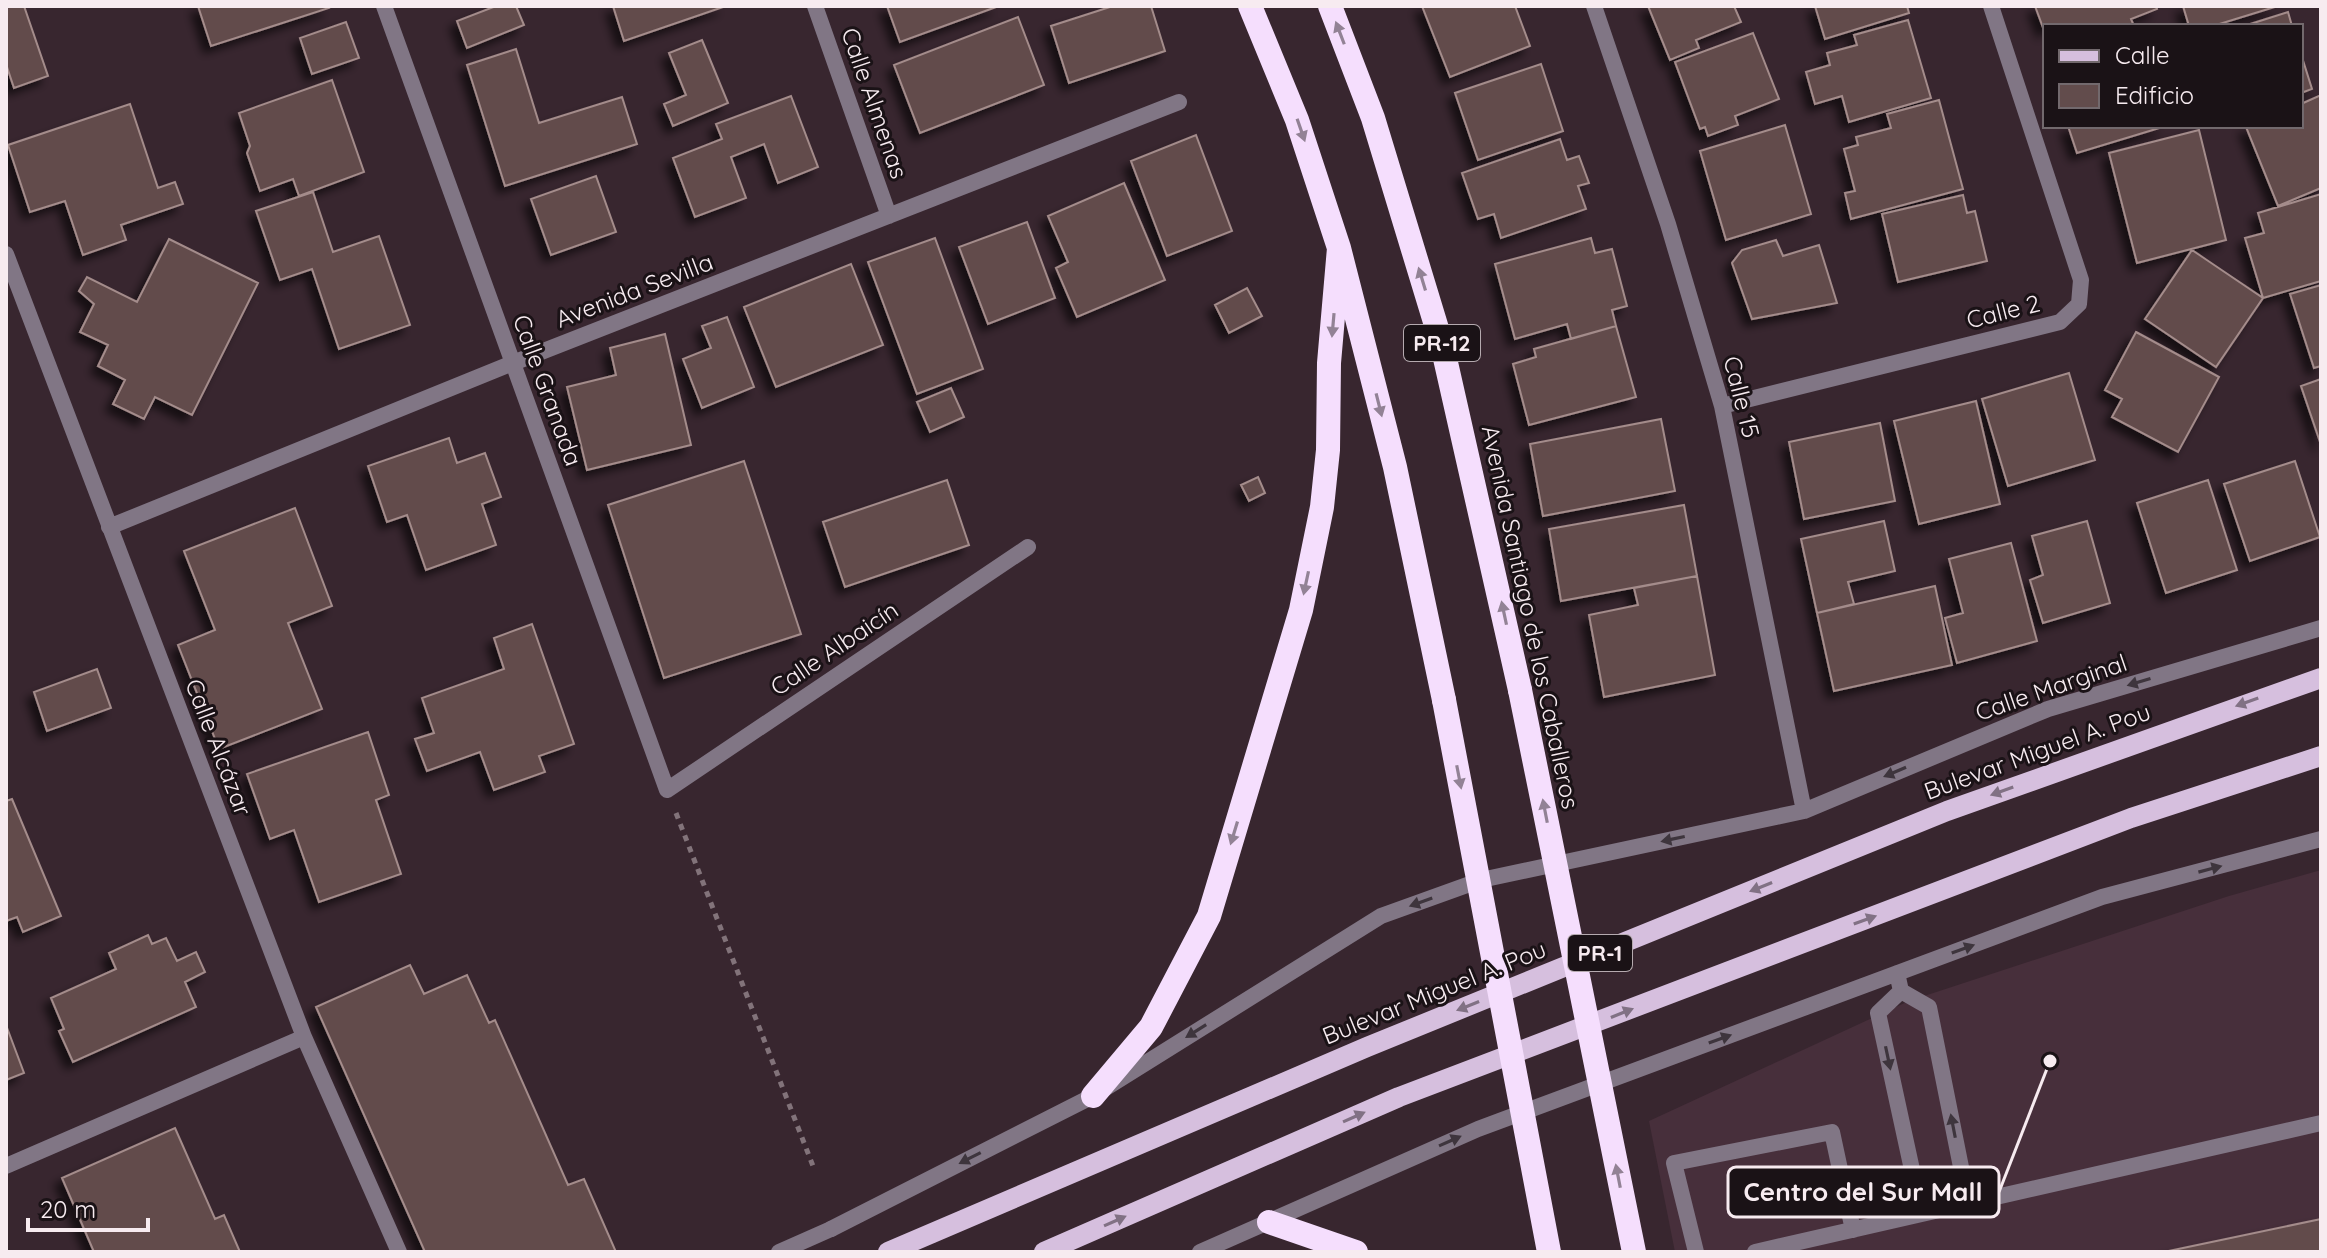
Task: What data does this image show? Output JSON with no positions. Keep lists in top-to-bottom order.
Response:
{
  "streets": {
    "highway": ["PR-12", "Avenida Santiago de los Caballeros"],
    "main road": ["Bulevar Miguel A. Pou", "PR-1"],
    "street": [
      "Calle Almenas",
      "Avenida Sevilla",
      "Calle 2",
      "Calle Granada",
      "Calle 15",
      "Calle Albaicín",
      "Calle Marginal",
      "Calle Alcázar"
    ]
  },
  "crossings": [
    ["Calle Almenas", "Avenida Sevilla"],
    ["Avenida Sevilla", "Calle Granada"],
    ["Avenida Sevilla", "Calle Alcázar"],
    ["Calle 2", "Calle 15"],
    ["Calle Granada", "Calle Albaicín"],
    ["Calle 15", "Calle Marginal"]
  ],
  "one_way": ["Calle Marginal"],
  "places": ["Centro del Sur Mall"],
  "legend": ["Calle", "Edificio"],
  "scale_bar": "20 m"
}
